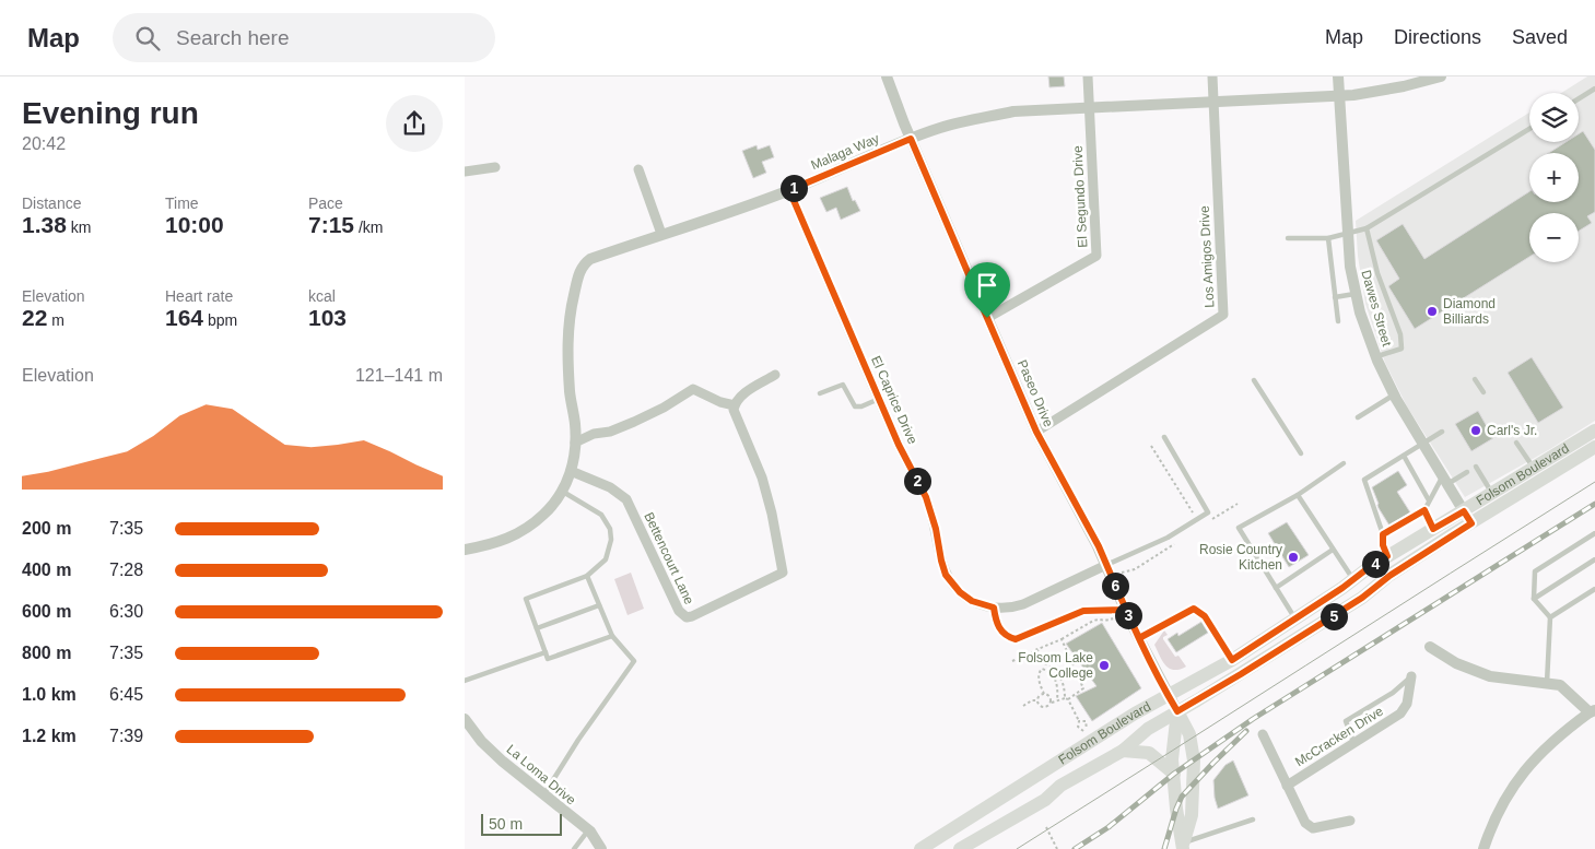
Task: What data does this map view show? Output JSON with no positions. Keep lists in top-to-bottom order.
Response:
{
  "streets": {
    "main road": ["Folsom Boulevard"],
    "street": [
      "Malaga Way",
      "El Segundo Drive",
      "Los Amigos Drive",
      "Dawes Street",
      "Paseo Drive",
      "El Caprice Drive",
      "Bettencourt Lane",
      "McCracken Drive",
      "La Loma Drive"
    ]
  },
  "crossings": [
    ["Malaga Way", "El Segundo Drive"],
    ["Malaga Way", "Los Amigos Drive"],
    ["Malaga Way", "Dawes Street"],
    ["Malaga Way", "Paseo Drive"],
    ["Malaga Way", "El Caprice Drive"],
    ["Malaga Way", "Bettencourt Lane"],
    ["El Segundo Drive", "Paseo Drive"],
    ["Los Amigos Drive", "Paseo Drive"],
    ["Dawes Street", "Folsom Boulevard"],
    ["Paseo Drive", "El Caprice Drive"],
    ["Paseo Drive", "Folsom Boulevard"]
  ],
  "places": [
    "Diamond Billiards",
    "Carl's Jr.",
    "Rosie Country Kitchen",
    "Folsom Lake College"
  ],
  "scale_bar": "50 m",
  "page": {
    "header": "Map",
    "search": "Search here",
    "nav": ["Map", "Directions", "Saved"],
    "heading": ["Evening run", "20:42"],
    "map_buttons": ["+", "−"],
    "stats": [
      ["Distance", "1.38 km"],
      ["Time", "10:00"],
      ["Pace", "7:15 /km"],
      ["Elevation", "22 m"],
      ["Heart rate", "164 bpm"],
      ["kcal", "103"]
    ],
    "pins": [
      "1",
      "2",
      "4",
      "6",
      "3",
      "5"
    ],
    "chart": ["Elevation", "121–141 m"],
    "list": [
      {
        "name": "200 m",
        "note": "7:35"
      },
      {
        "name": "400 m",
        "note": "7:28"
      },
      {
        "name": "600 m",
        "note": "6:30"
      },
      {
        "name": "800 m",
        "note": "7:35"
      },
      {
        "name": "1.0 km",
        "note": "6:45"
      },
      {
        "name": "1.2 km",
        "note": "7:39"
      }
    ],
    "scale": "50 m"
  }
}
